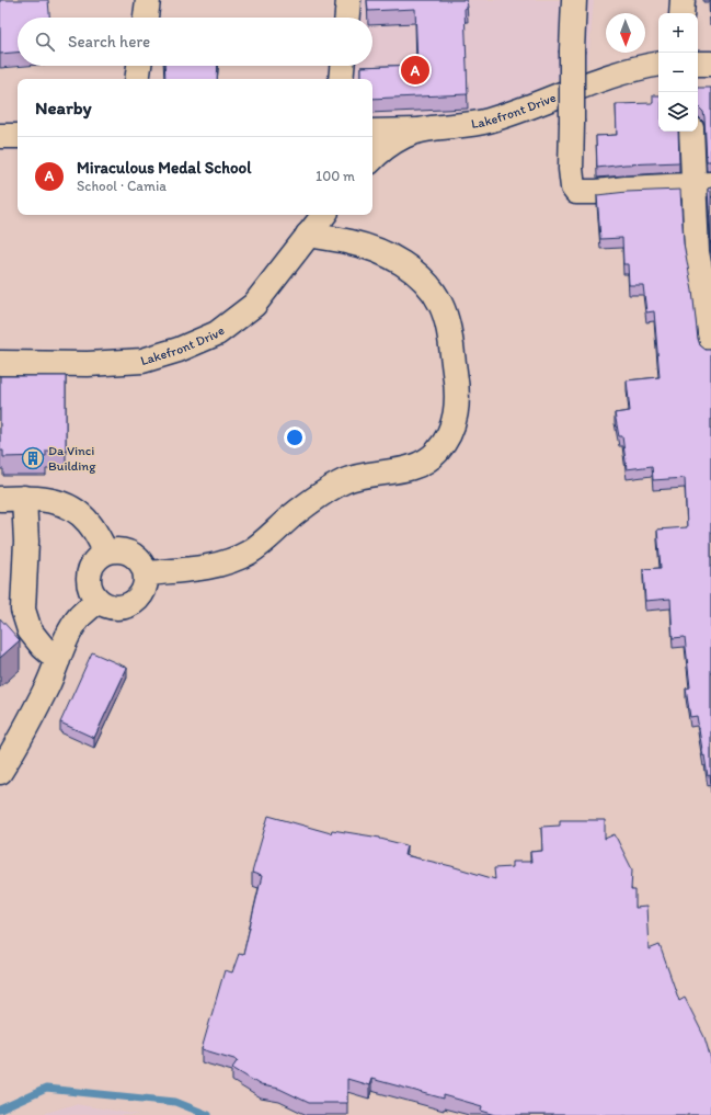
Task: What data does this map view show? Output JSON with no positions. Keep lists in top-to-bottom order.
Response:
{
  "streets": {
    "street": ["Lakefront Drive"]
  },
  "places": {
    "building": ["Da Vinci Building"]
  },
  "north": "bottom",
  "page": {
    "map_buttons": ["+", "−"],
    "search": "Search here",
    "pins": "A",
    "heading": "Nearby",
    "list": [
      {
        "mark": "A",
        "name": "Miraculous Medal School",
        "note": "School · Camia",
        "value": "100 m"
      }
    ]
  }
}
